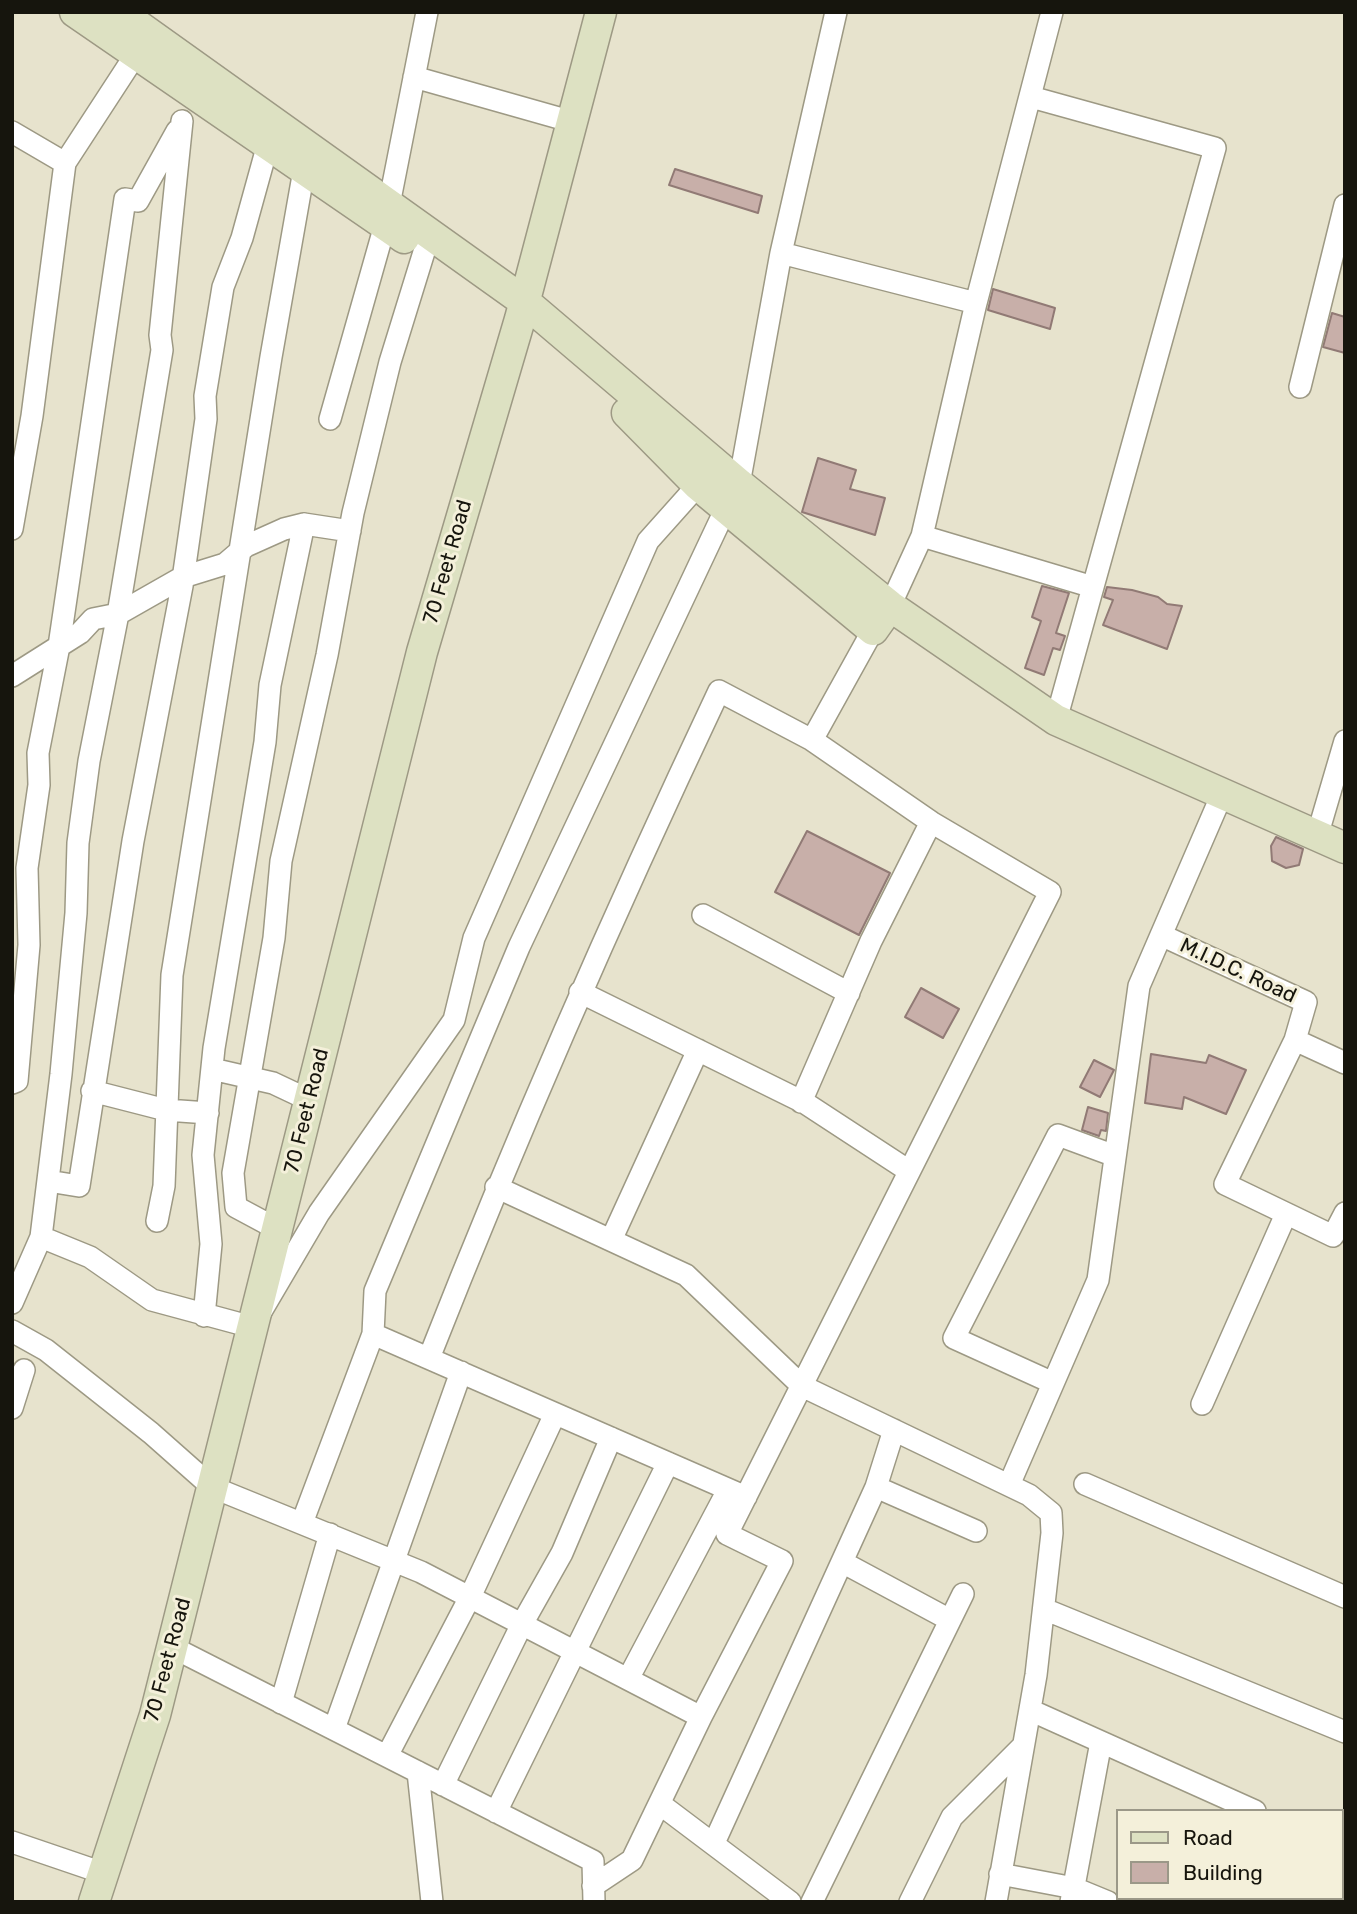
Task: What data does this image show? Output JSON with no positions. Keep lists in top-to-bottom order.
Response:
{
  "streets": {
    "main road": ["70 Feet Road"],
    "street": ["M.I.D.C. Road"]
  },
  "legend": ["Road", "Building"]
}
